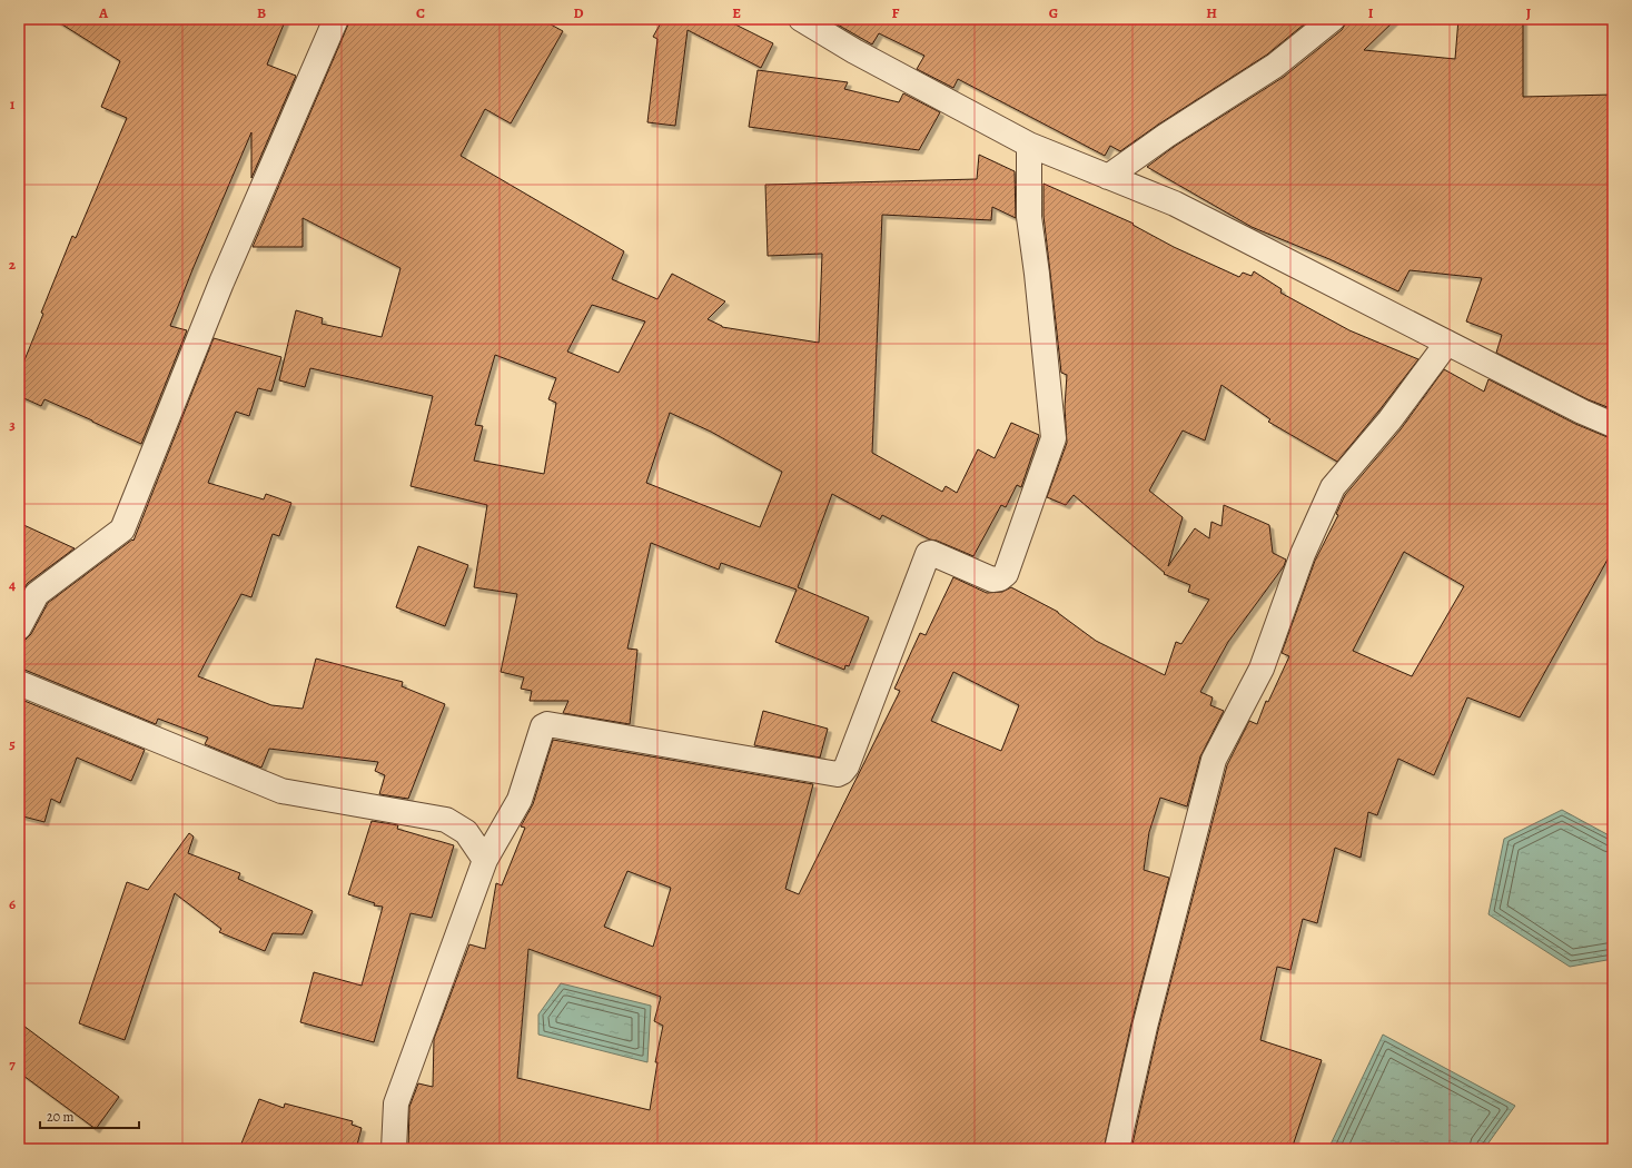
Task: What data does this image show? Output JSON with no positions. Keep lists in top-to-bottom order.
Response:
{
  "scale_bar": "20 m",
  "grid": {
    "columns": [
      "A",
      "B",
      "C",
      "D",
      "E",
      "F",
      "G",
      "H",
      "I",
      "J"
    ],
    "rows": [
      "1",
      "2",
      "3",
      "4",
      "5",
      "6",
      "7"
    ]
  }
}
